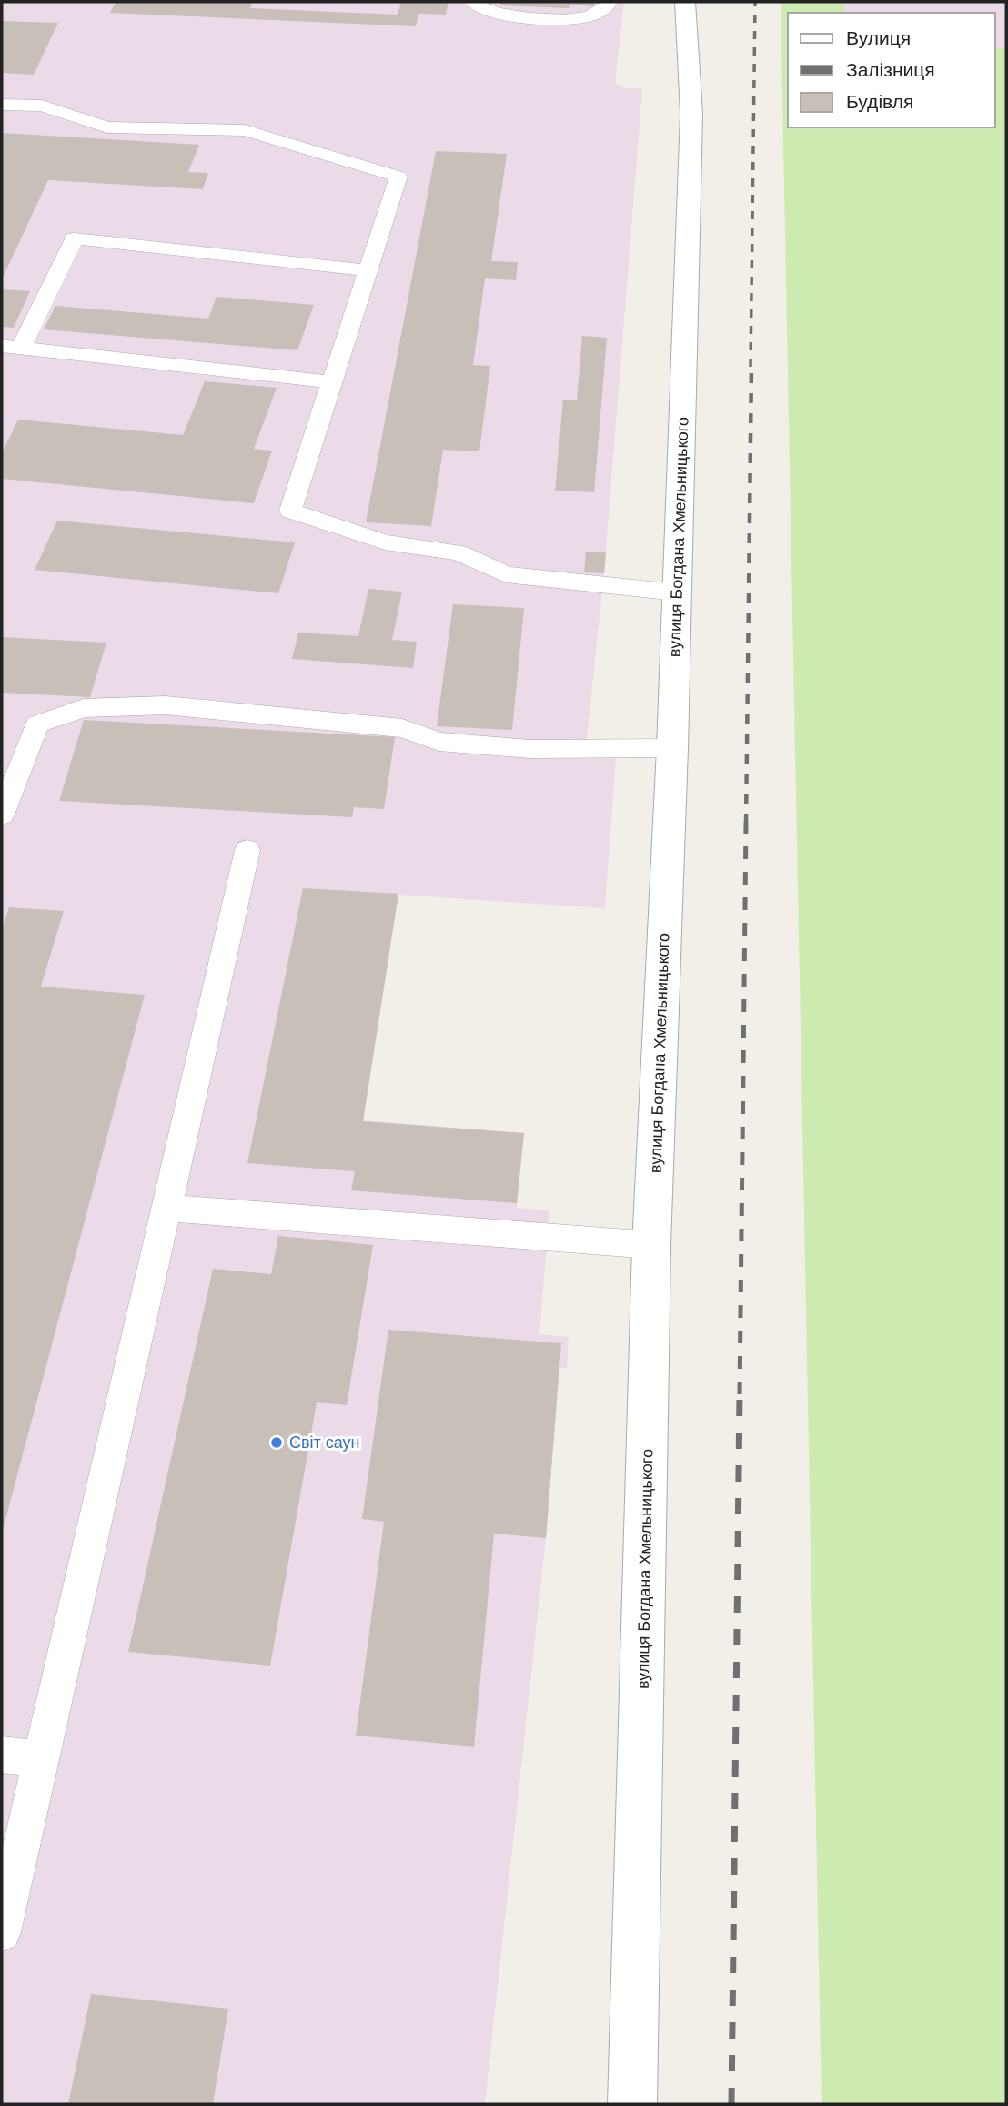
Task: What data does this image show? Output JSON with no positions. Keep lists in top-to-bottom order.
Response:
{
  "streets": {
    "street": ["вулиця Богдана Хмельницького"]
  },
  "places": ["Світ саун"],
  "legend": ["Вулиця", "Залізниця", "Будівля"]
}
